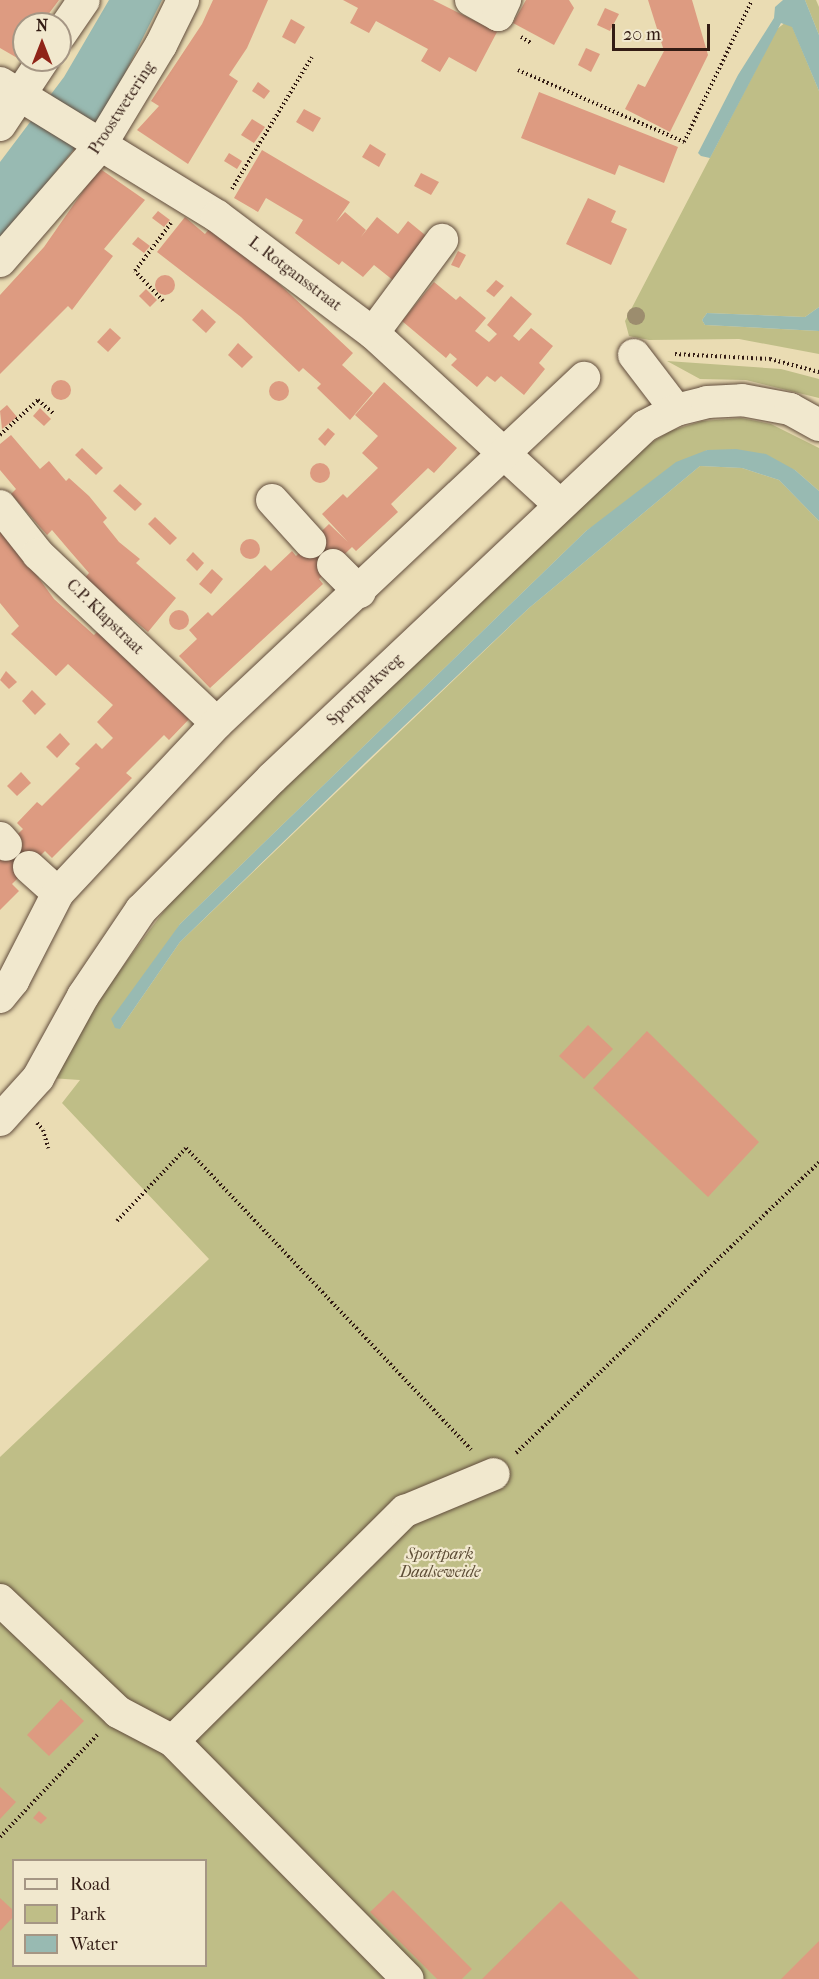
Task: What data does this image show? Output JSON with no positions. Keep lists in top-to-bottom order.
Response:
{
  "streets": {
    "street": [
      "Proostwetering",
      "L. Rotgansstraat",
      "C.P. Klapstraat",
      "Sportparkweg"
    ]
  },
  "crossings": [
    ["Proostwetering", "L. Rotgansstraat"],
    ["L. Rotgansstraat", "Sportparkweg"]
  ],
  "parks": ["Sportpark Daalseweide"],
  "legend": ["Road", "Park", "Water"],
  "scale_bar": "20 m",
  "north": "top"
}
